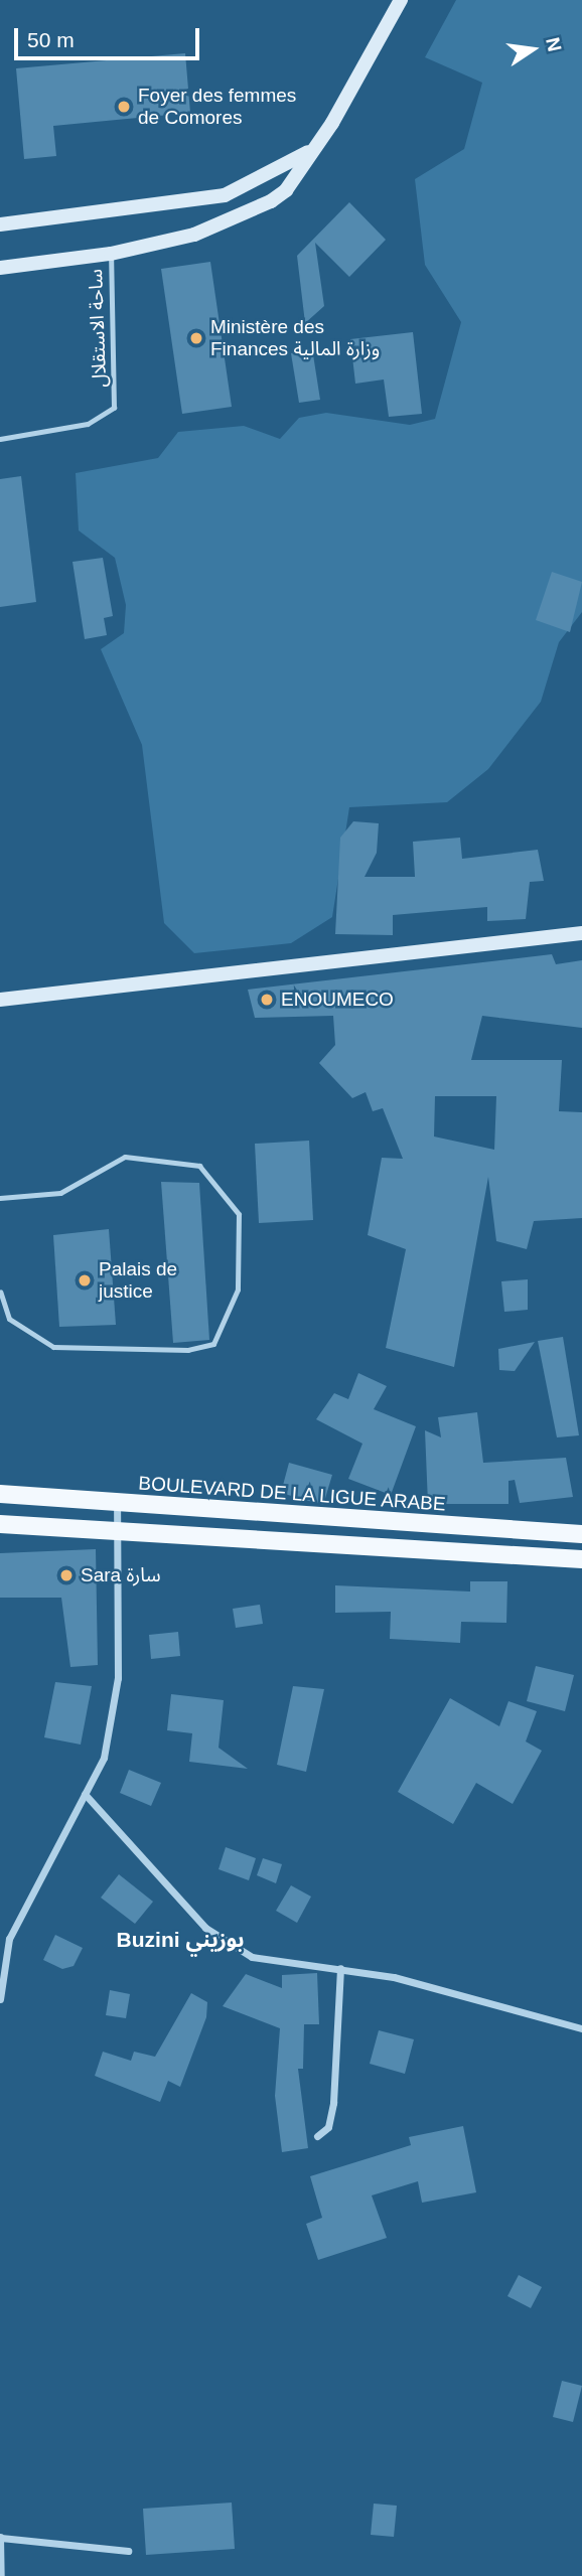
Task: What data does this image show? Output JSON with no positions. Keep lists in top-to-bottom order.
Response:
{
  "streets": {
    "main road": ["BOULEVARD DE LA LIGUE ARABE"],
    "lane": ["ساحة الاستقلال"]
  },
  "districts": ["Buzini بوزيني"],
  "places": [
    "Foyer des femmes de Comores",
    "Ministère des Finances وزارة المالية",
    "ENOUMECO",
    "Palais de justice",
    "Sara سارة"
  ],
  "scale_bar": "50 m",
  "north": "right"
}
